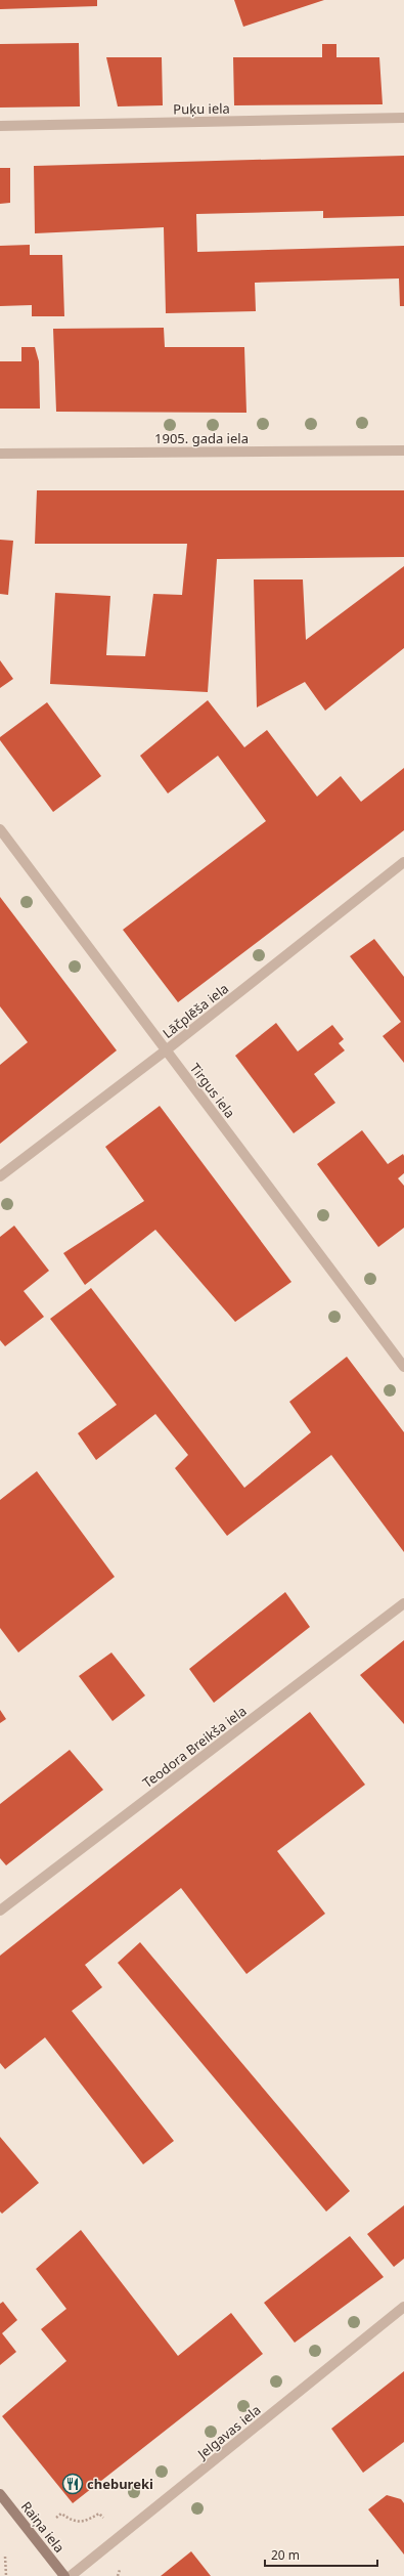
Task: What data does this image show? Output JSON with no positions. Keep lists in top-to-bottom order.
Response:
{
  "streets": {
    "main road": ["Raiņa iela"],
    "street": [
      "Puķu iela",
      "1905. gada iela",
      "Lāčplēša iela",
      "Tirgus iela",
      "Teodora Breikša iela",
      "Jelgavas iela"
    ]
  },
  "crossings": [
    ["Lāčplēša iela", "Tirgus iela"]
  ],
  "places": {
    "restaurant": ["chebureki"]
  },
  "scale_bar": "20 m"
}
